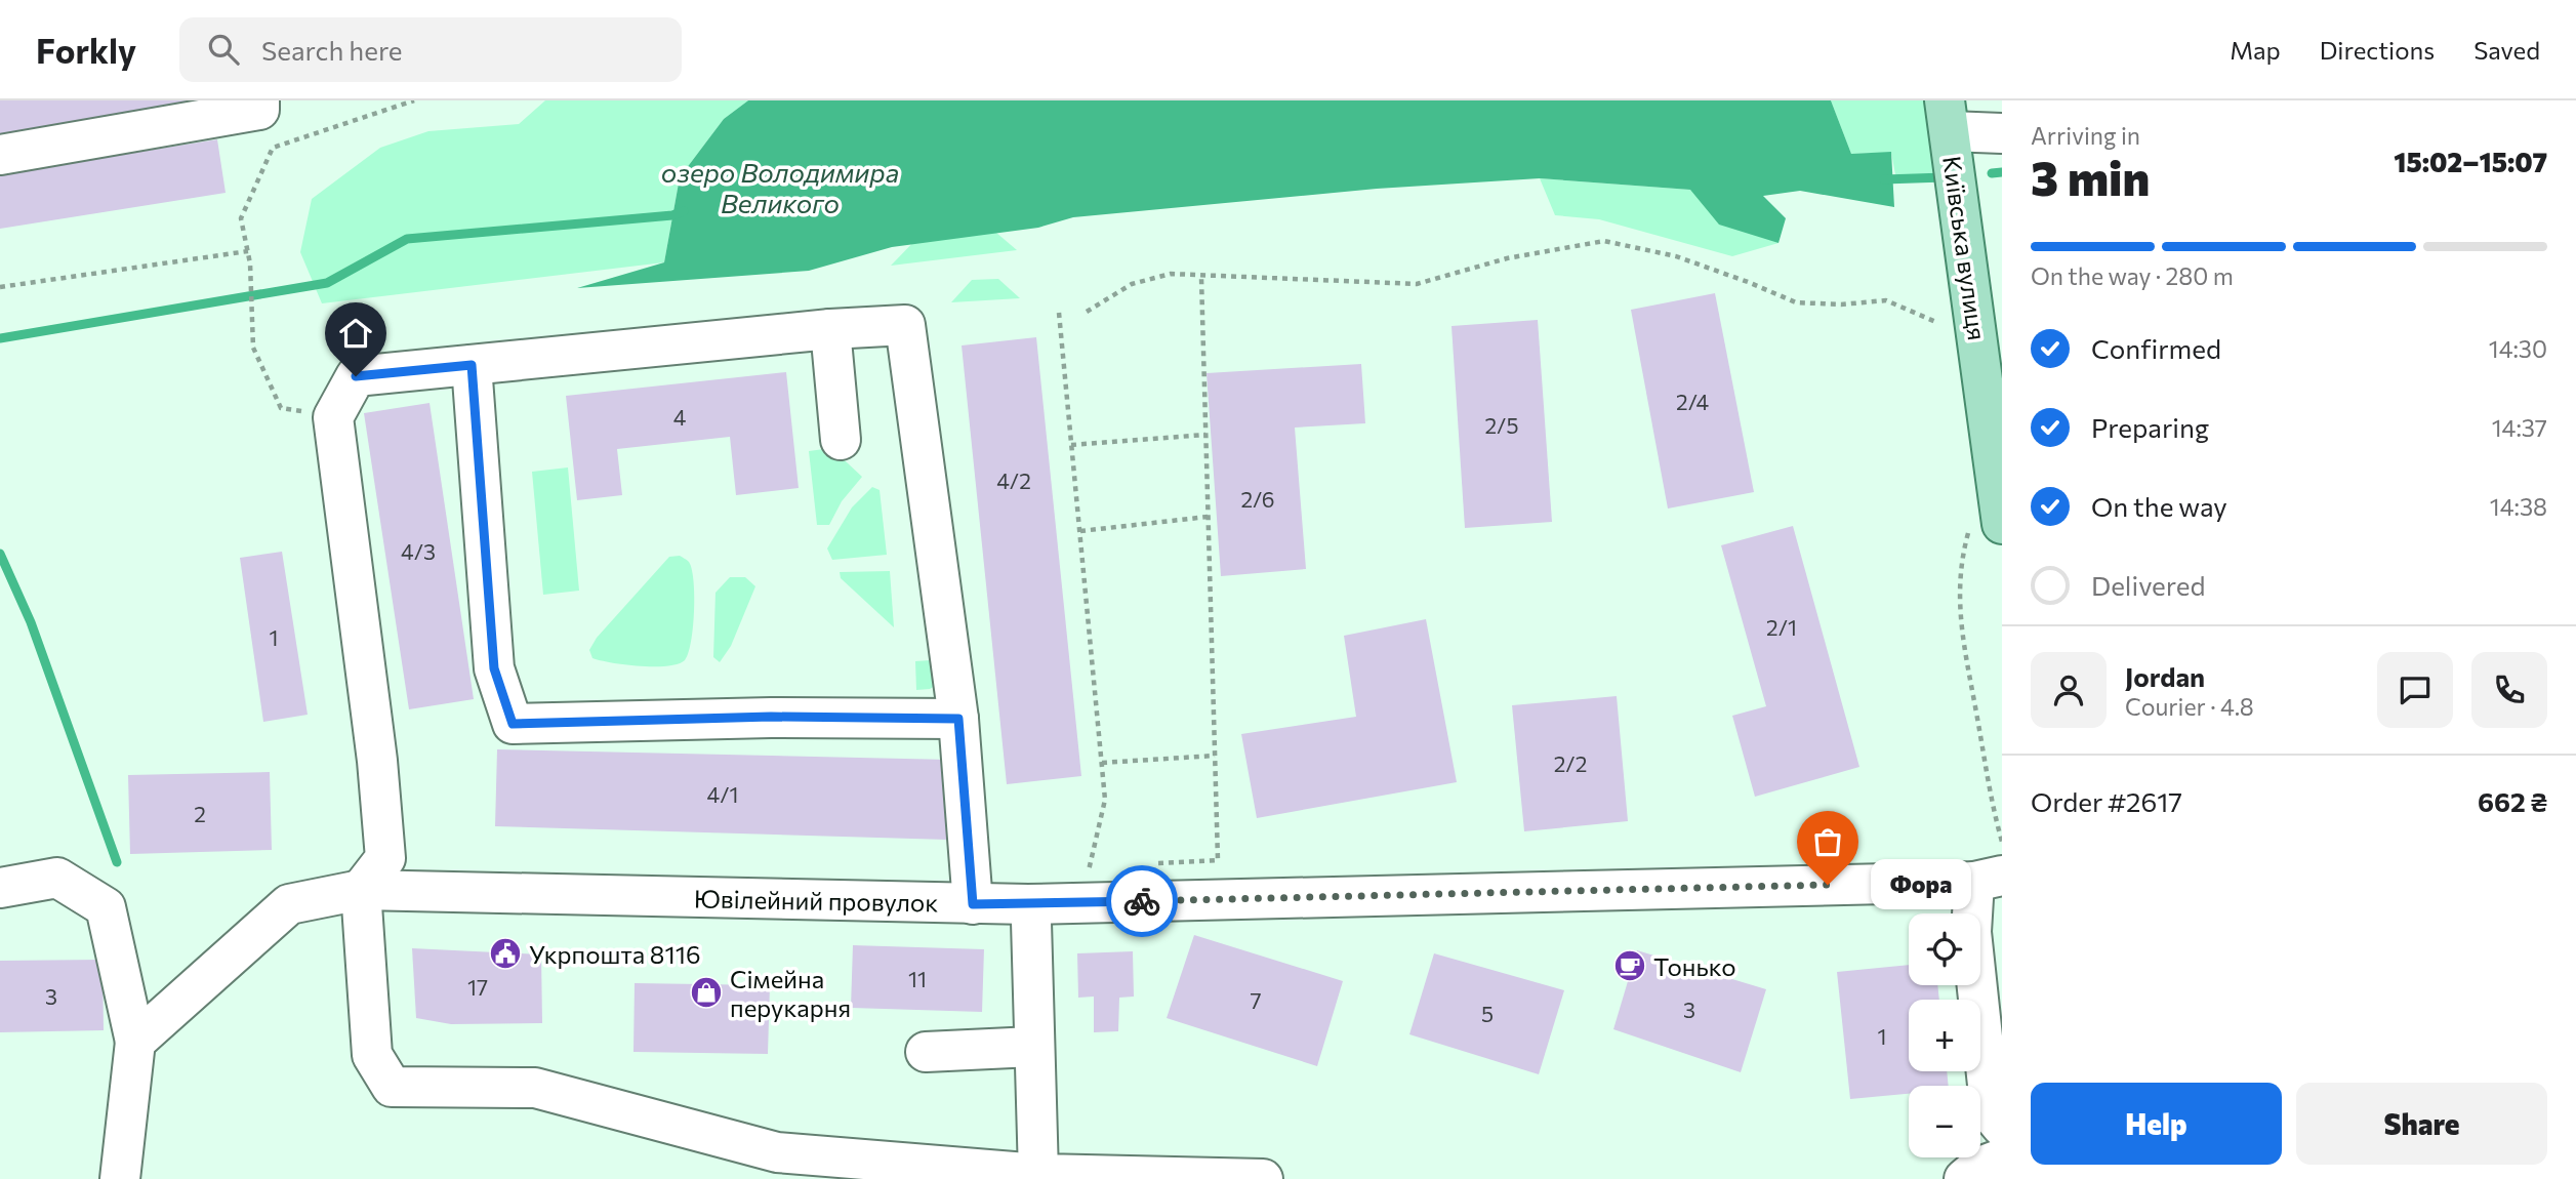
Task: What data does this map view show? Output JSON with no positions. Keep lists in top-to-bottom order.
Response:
{
  "streets": {
    "main road": ["Київська вулиця"],
    "street": ["Ювілейний провулок"]
  },
  "water": ["озеро Володимира Великого"],
  "places": {
    "other": ["Фора"],
    "public building": ["Укрпошта 8116"],
    "cafe": ["Тонько"],
    "shop": ["Сімейна перукарня"]
  },
  "house_numbers": [
    "2/4",
    "4",
    "2/5",
    "4/2",
    "2/6",
    "4/3",
    "2/1",
    "1",
    "2/2",
    "4/1",
    "2",
    "11",
    "17",
    "3",
    "7",
    "3",
    "5",
    "1"
  ],
  "page": {
    "header": "Forkly",
    "search": "Search here",
    "nav": ["Map", "Directions", "Saved"],
    "heading": ["3 min", "Arriving in", "15:02–15:07"],
    "panel": [
      "Jordan",
      "Courier · 4.8",
      "Order #2617",
      "662 ₴"
    ],
    "bar": "On the way · 280 m",
    "list": [
      ["Confirmed", "14:30"],
      ["Preparing", "14:37"],
      ["On the way", "14:38"],
      "Delivered"
    ],
    "bubble": "Фора",
    "map_buttons": ["+", "−"],
    "buttons": ["Help", "Share"]
  }
}
